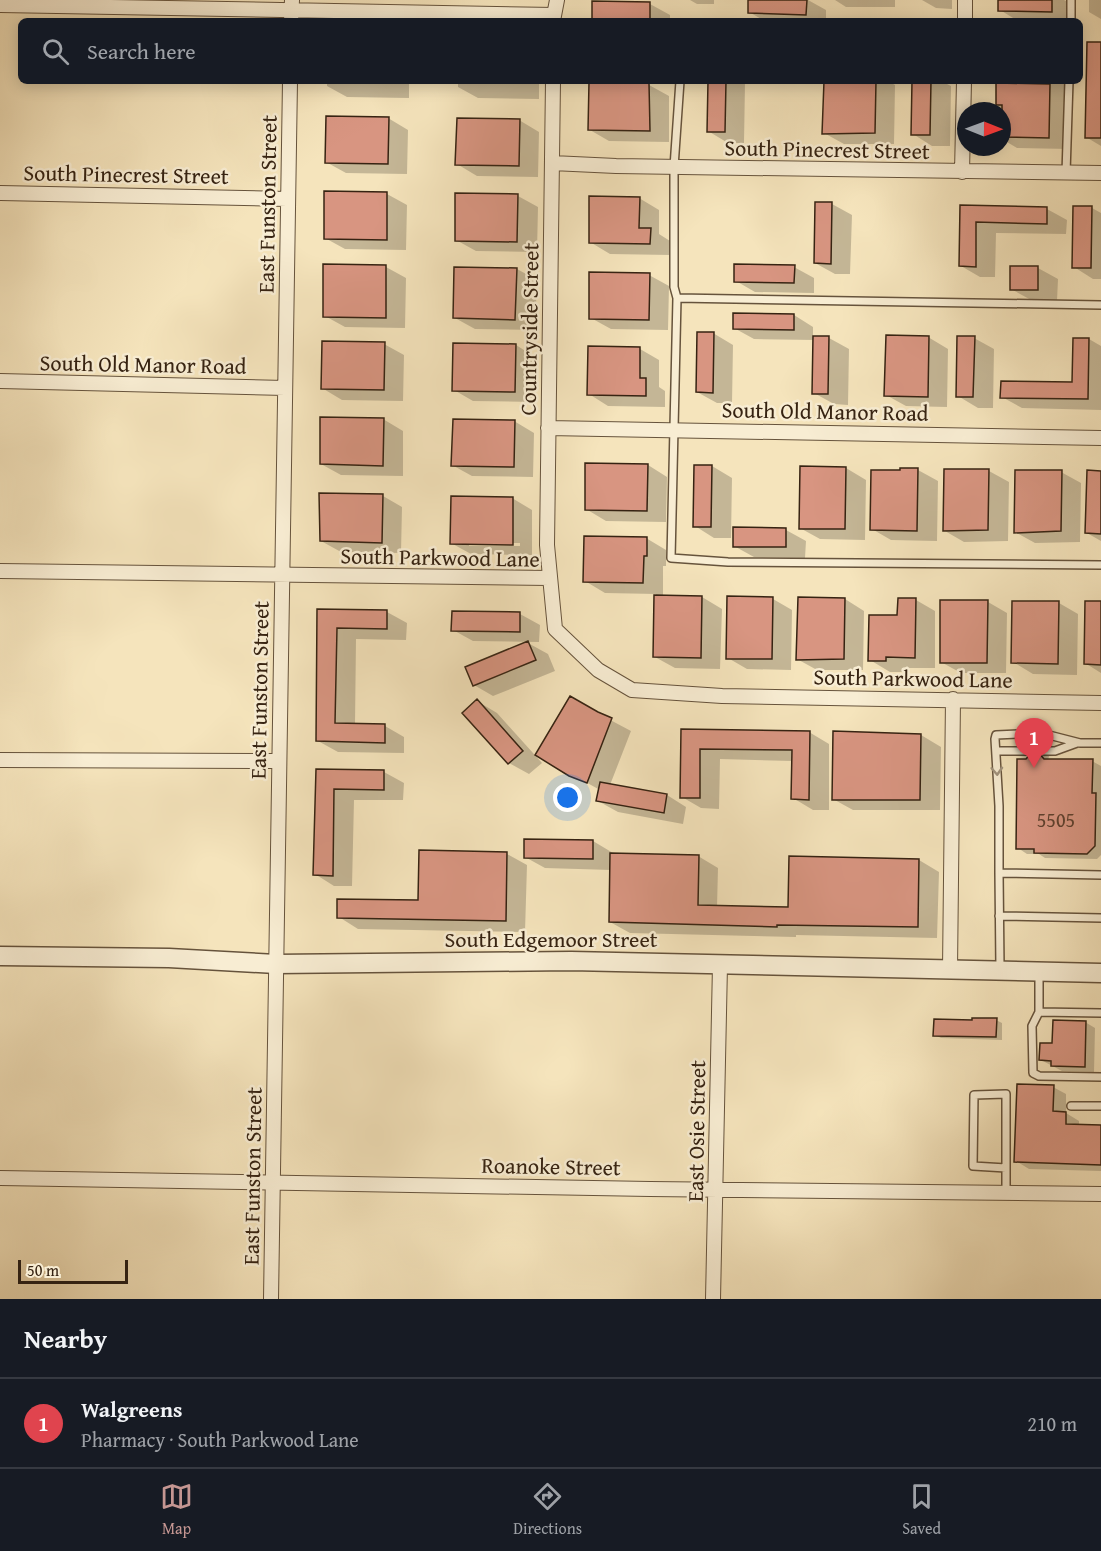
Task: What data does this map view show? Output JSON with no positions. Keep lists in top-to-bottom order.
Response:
{
  "streets": {
    "street": [
      "South Pinecrest Street",
      "East Funston Street",
      "Countryside Street",
      "South Old Manor Road",
      "South Parkwood Lane",
      "South Edgemoor Street",
      "East Osie Street",
      "Roanoke Street"
    ]
  },
  "crossings": [
    ["South Pinecrest Street", "East Funston Street"],
    ["South Pinecrest Street", "Countryside Street"],
    ["East Funston Street", "South Old Manor Road"],
    ["East Funston Street", "South Parkwood Lane"],
    ["East Funston Street", "South Edgemoor Street"],
    ["East Funston Street", "Roanoke Street"],
    ["Countryside Street", "South Old Manor Road"],
    ["Countryside Street", "South Parkwood Lane"],
    ["South Edgemoor Street", "East Osie Street"],
    ["East Osie Street", "Roanoke Street"]
  ],
  "house_numbers": ["5505"],
  "scale_bar": "50 m",
  "north": "right",
  "page": {
    "search": "Search here",
    "pins": "1",
    "scale": "50 m",
    "heading": "Nearby",
    "list": [
      {
        "mark": "1",
        "name": "Walgreens",
        "note": "Pharmacy · South Parkwood Lane",
        "value": "210 m"
      }
    ],
    "nav": ["Map", "Directions", "Saved"]
  }
}
